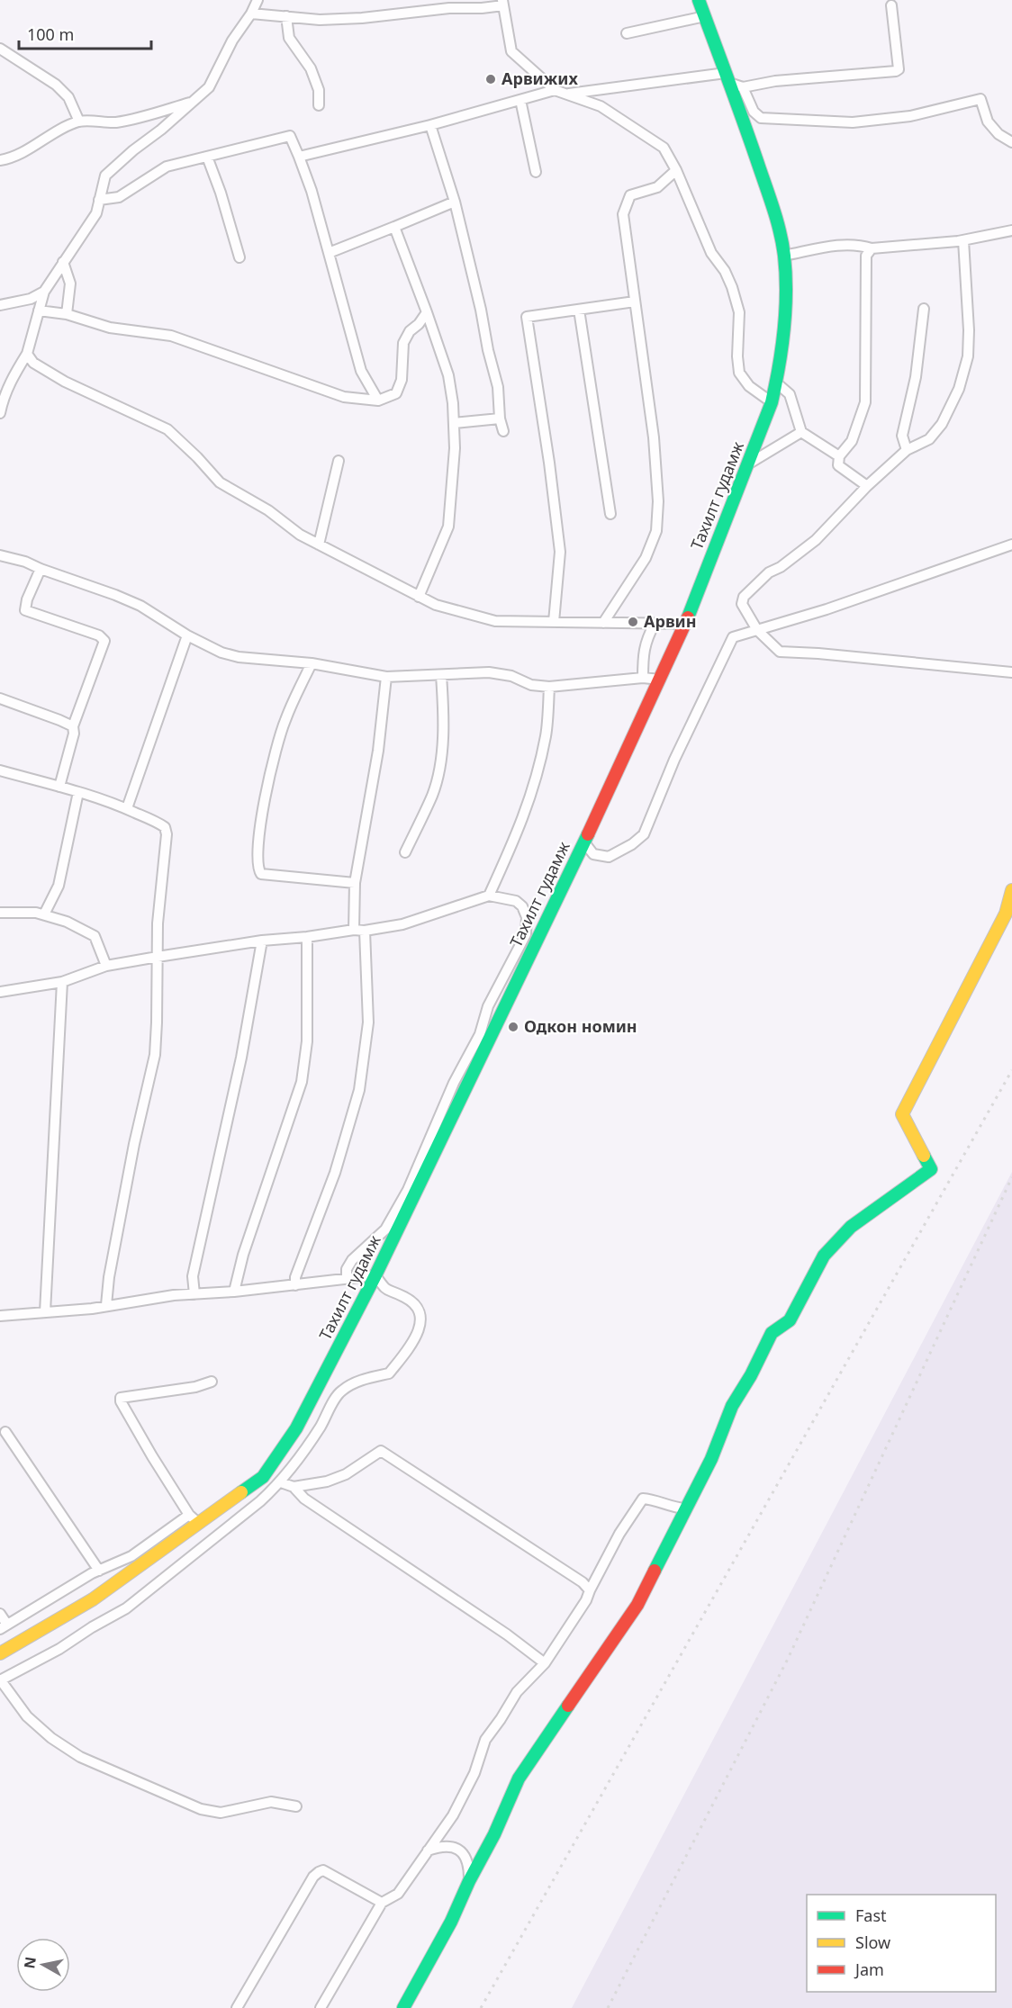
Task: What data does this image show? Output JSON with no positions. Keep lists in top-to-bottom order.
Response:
{
  "streets": {
    "main road": ["Тахилт гудамж"]
  },
  "places": ["Арвижих", "Арвин", "Одкон номин"],
  "legend": ["Fast", "Slow", "Jam"],
  "scale_bar": "100 m",
  "north": "left"
}
